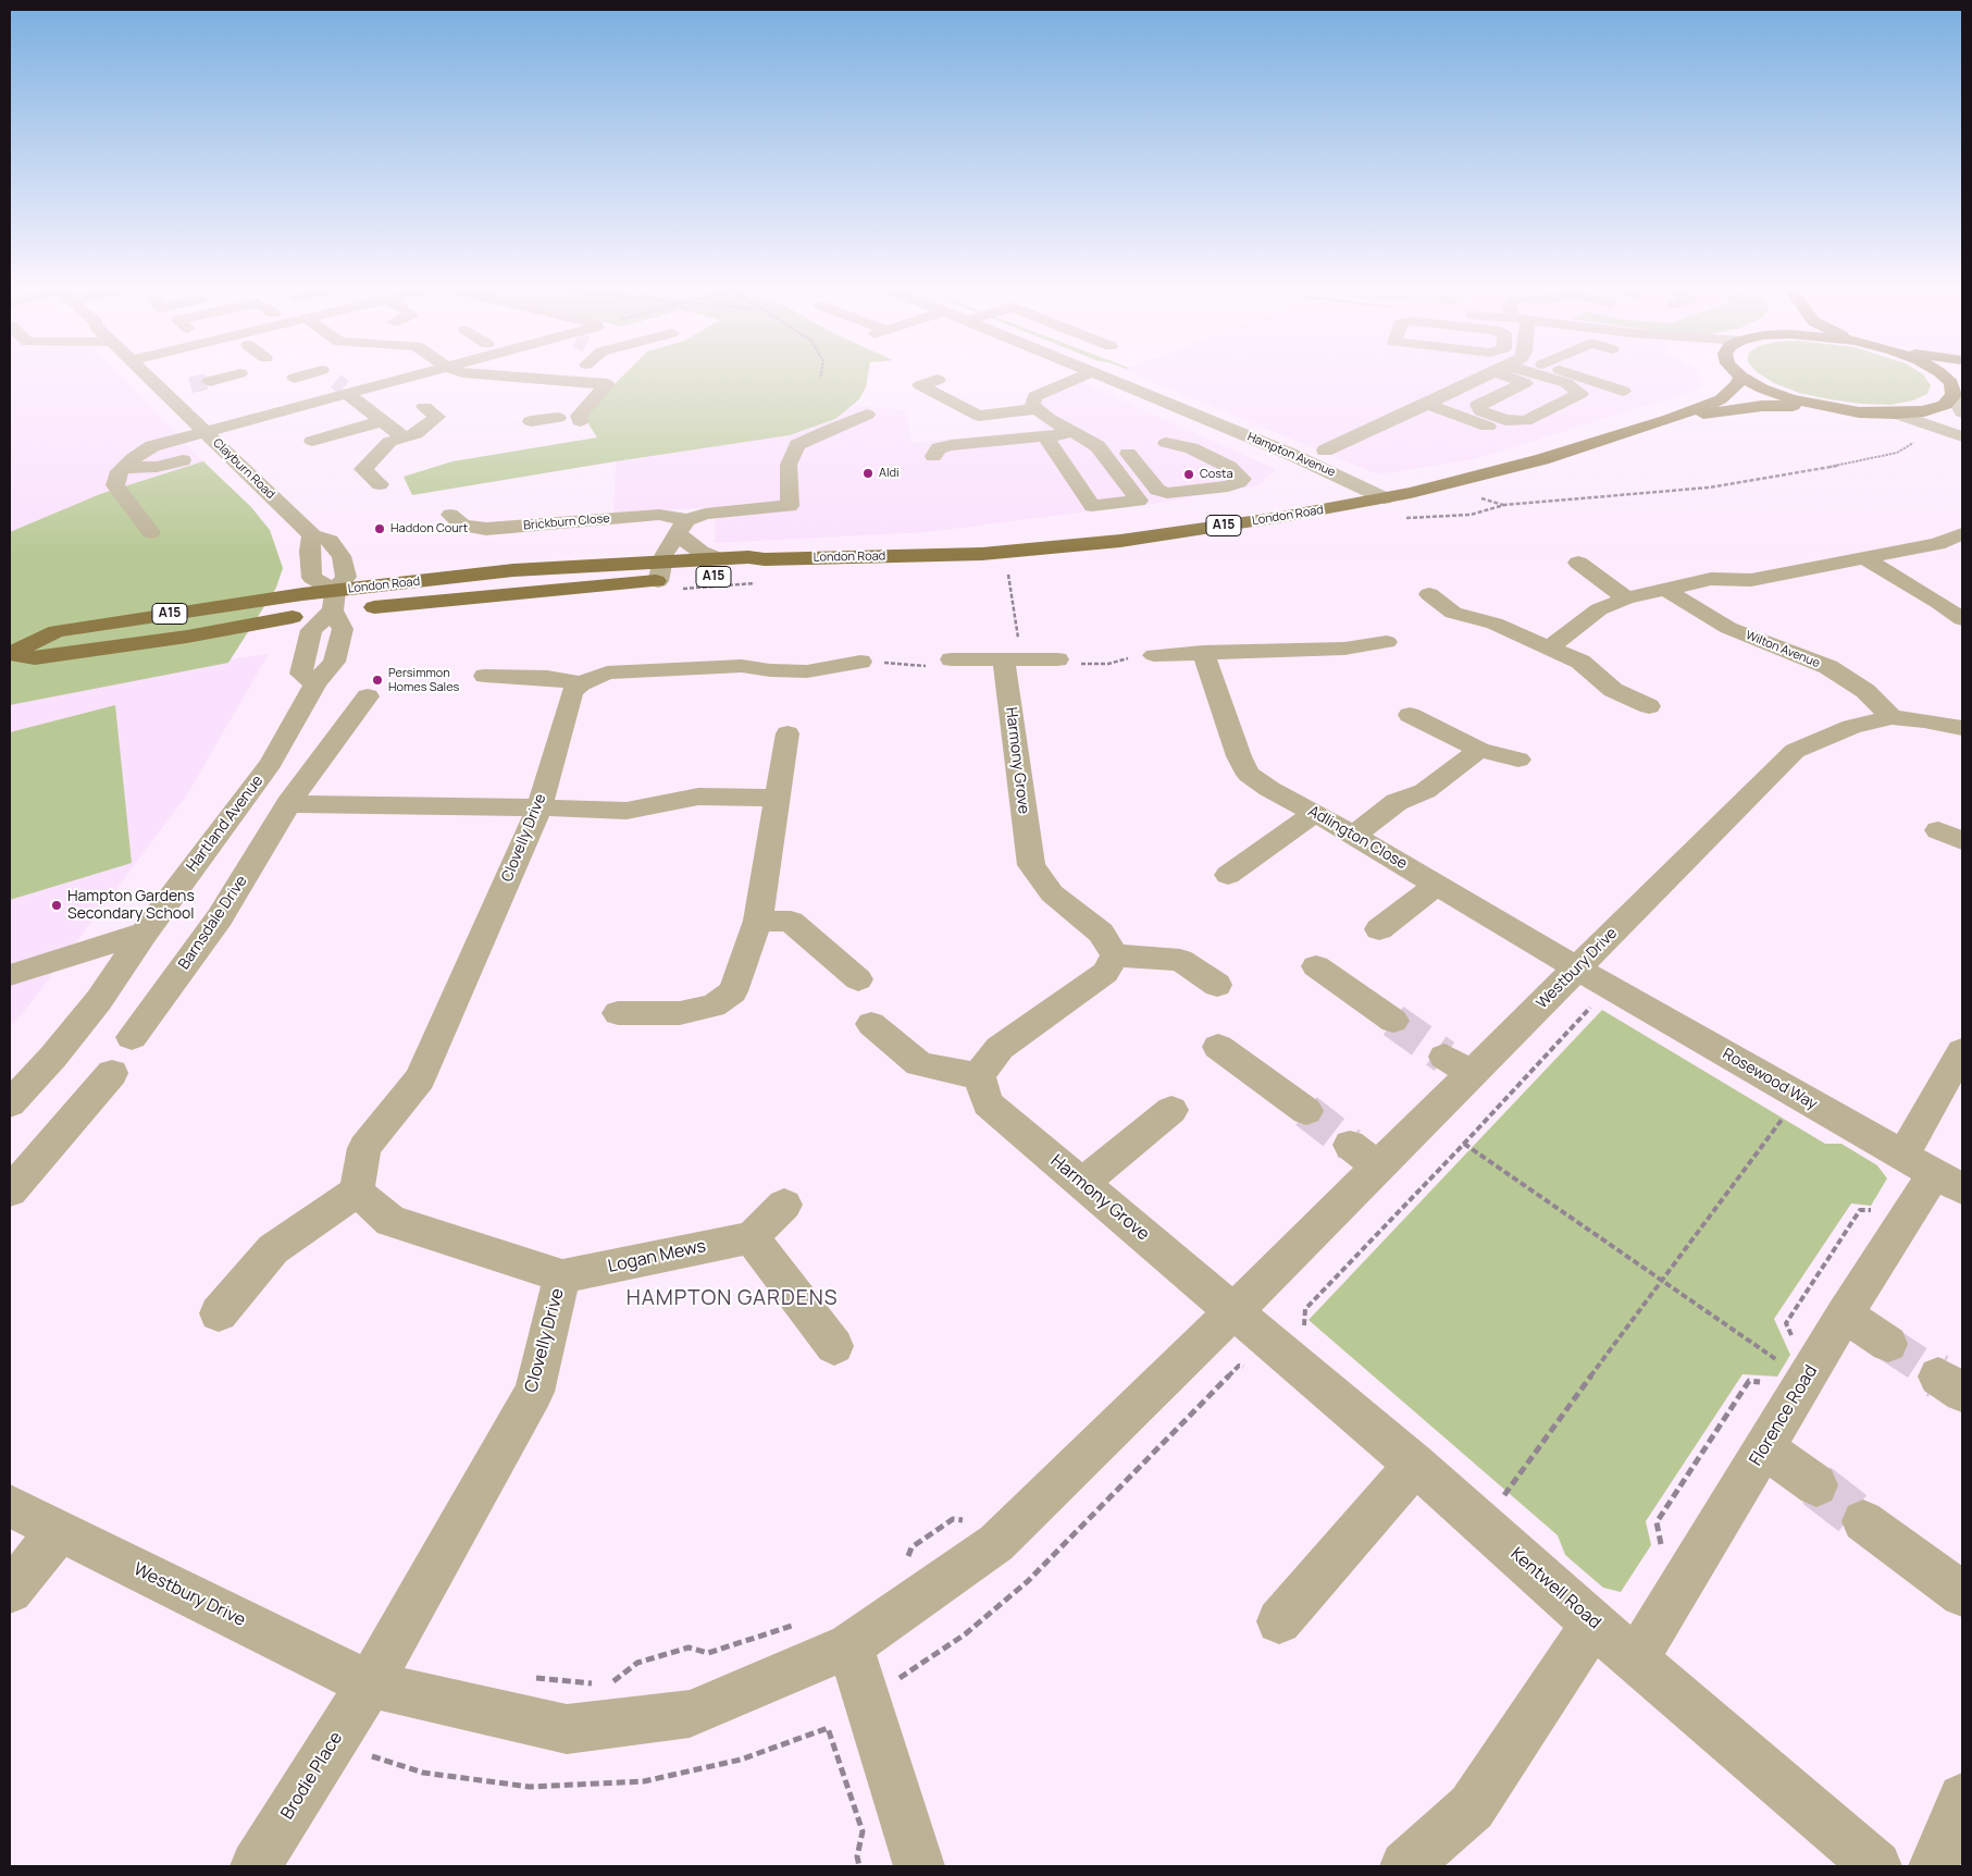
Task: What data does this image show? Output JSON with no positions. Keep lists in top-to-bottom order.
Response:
{
  "streets": {
    "main road": ["London Road", "A15"],
    "street": [
      "Hampton Avenue",
      "Clayburn Road",
      "Brickburn Close",
      "Wilton Avenue",
      "Harmony Grove",
      "Hartland Avenue",
      "Clovelly Drive",
      "Adlington Close",
      "Barnsdale Drive",
      "Westbury Drive",
      "Rosewood Way",
      "Logan Mews",
      "Florence Road",
      "Kentwell Road",
      "Brodie Place"
    ]
  },
  "crossings": [
    ["Hampton Avenue", "London Road"],
    ["Clayburn Road", "London Road"],
    ["Clayburn Road", "Hartland Avenue"],
    ["London Road", "Brickburn Close"],
    ["London Road", "Hartland Avenue"],
    ["Wilton Avenue", "Westbury Drive"],
    ["Harmony Grove", "Westbury Drive"],
    ["Harmony Grove", "Kentwell Road"],
    ["Clovelly Drive", "Westbury Drive"],
    ["Clovelly Drive", "Logan Mews"],
    ["Clovelly Drive", "Brodie Place"],
    ["Adlington Close", "Westbury Drive"],
    ["Adlington Close", "Rosewood Way"],
    ["Westbury Drive", "Rosewood Way"],
    ["Westbury Drive", "Kentwell Road"],
    ["Westbury Drive", "Brodie Place"],
    ["Rosewood Way", "Florence Road"],
    ["Florence Road", "Kentwell Road"]
  ],
  "districts": ["HAMPTON GARDENS"],
  "places": [
    "Aldi",
    "Costa",
    "Haddon Court",
    "Persimmon Homes Sales",
    "Hampton Gardens Secondary School"
  ]
}
